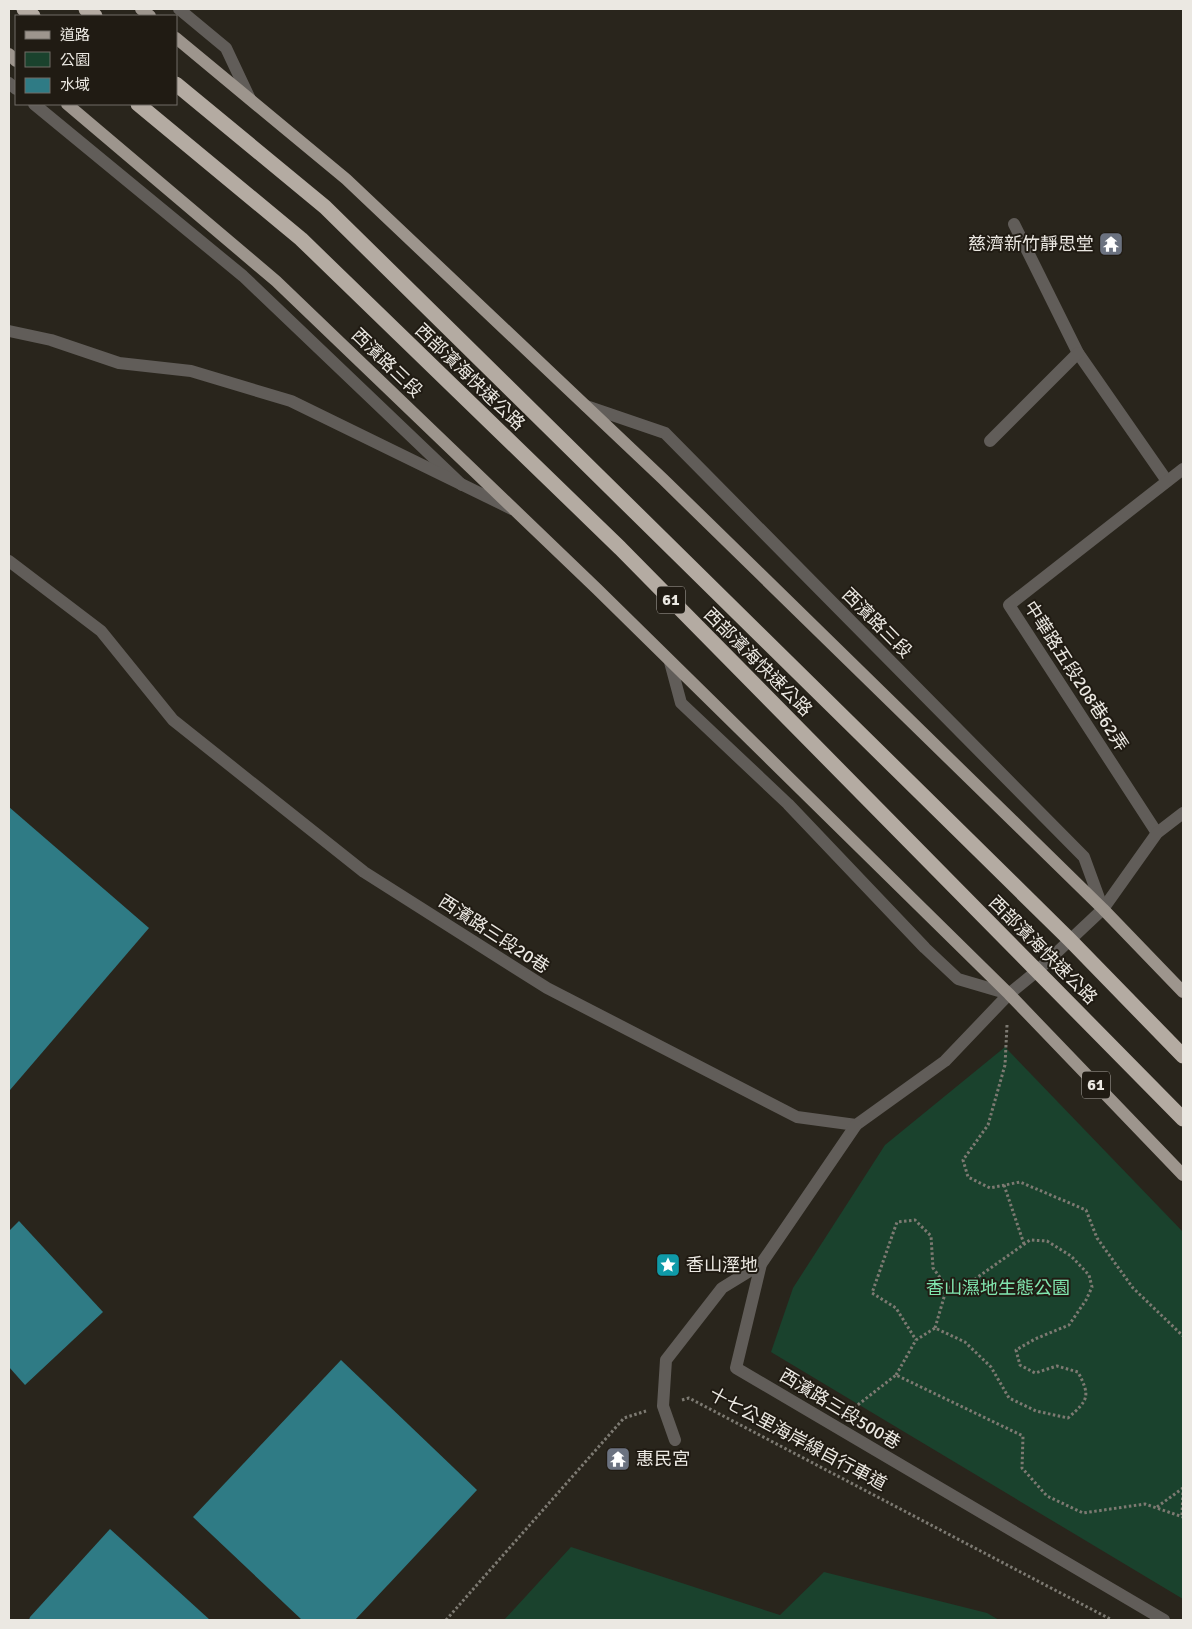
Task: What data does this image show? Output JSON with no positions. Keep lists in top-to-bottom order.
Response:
{
  "streets": {
    "highway": ["西部濱海快速公路", "61"],
    "main road": ["西濱路三段"],
    "street": ["中華路五段208巷62弄", "西濱路三段20巷", "西濱路三段500巷"],
    "path": ["十七公里海岸線自行車道"]
  },
  "crossings": [
    ["西濱路三段20巷", "西濱路三段500巷"]
  ],
  "parks": ["香山濕地生態公園"],
  "places": {
    "temple": ["慈濟新竹靜思堂", "惠民宮"],
    "place": ["香山溼地"]
  },
  "legend": ["道路", "公園", "水域"]
}
